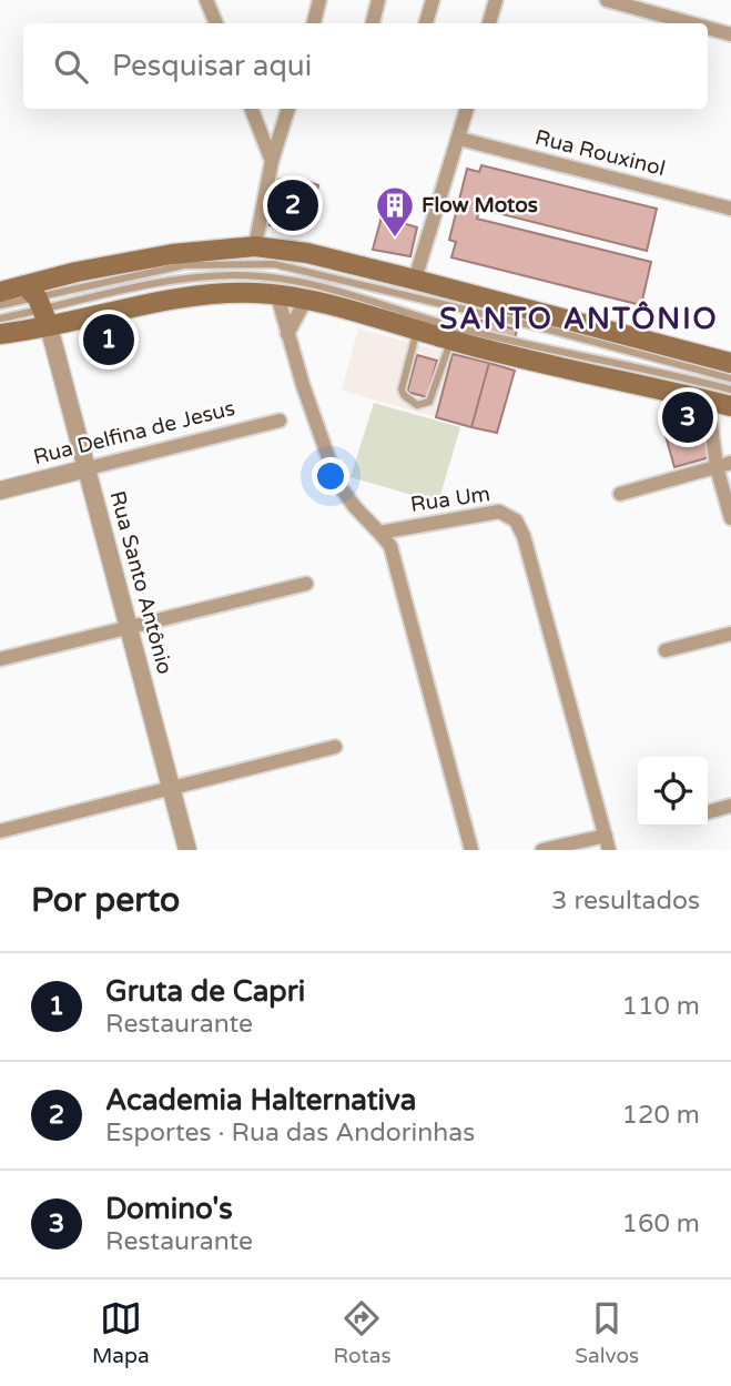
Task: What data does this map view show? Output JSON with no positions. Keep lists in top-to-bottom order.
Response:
{
  "streets": {
    "street": [
      "Rua Rouxinol",
      "Rua Delfina de Jesus",
      "Rua Um",
      "Rua Santo Antônio"
    ]
  },
  "crossings": [
    ["Rua Delfina de Jesus", "Rua Santo Antônio"]
  ],
  "districts": ["SANTO ANTÔNIO"],
  "places": {
    "building": ["Flow Motos"]
  },
  "page": {
    "search": "Pesquisar aqui",
    "pins": ["2", "1", "3"],
    "heading": ["Por perto", "3 resultados"],
    "list": [
      {
        "mark": "1",
        "name": "Gruta de Capri",
        "note": "Restaurante",
        "value": "110 m"
      },
      {
        "mark": "2",
        "name": "Academia Halternativa",
        "note": "Esportes · Rua das Andorinhas",
        "value": "120 m"
      },
      {
        "mark": "3",
        "name": "Domino's",
        "note": "Restaurante",
        "value": "160 m"
      }
    ],
    "nav": ["Mapa", "Rotas", "Salvos"]
  }
}
